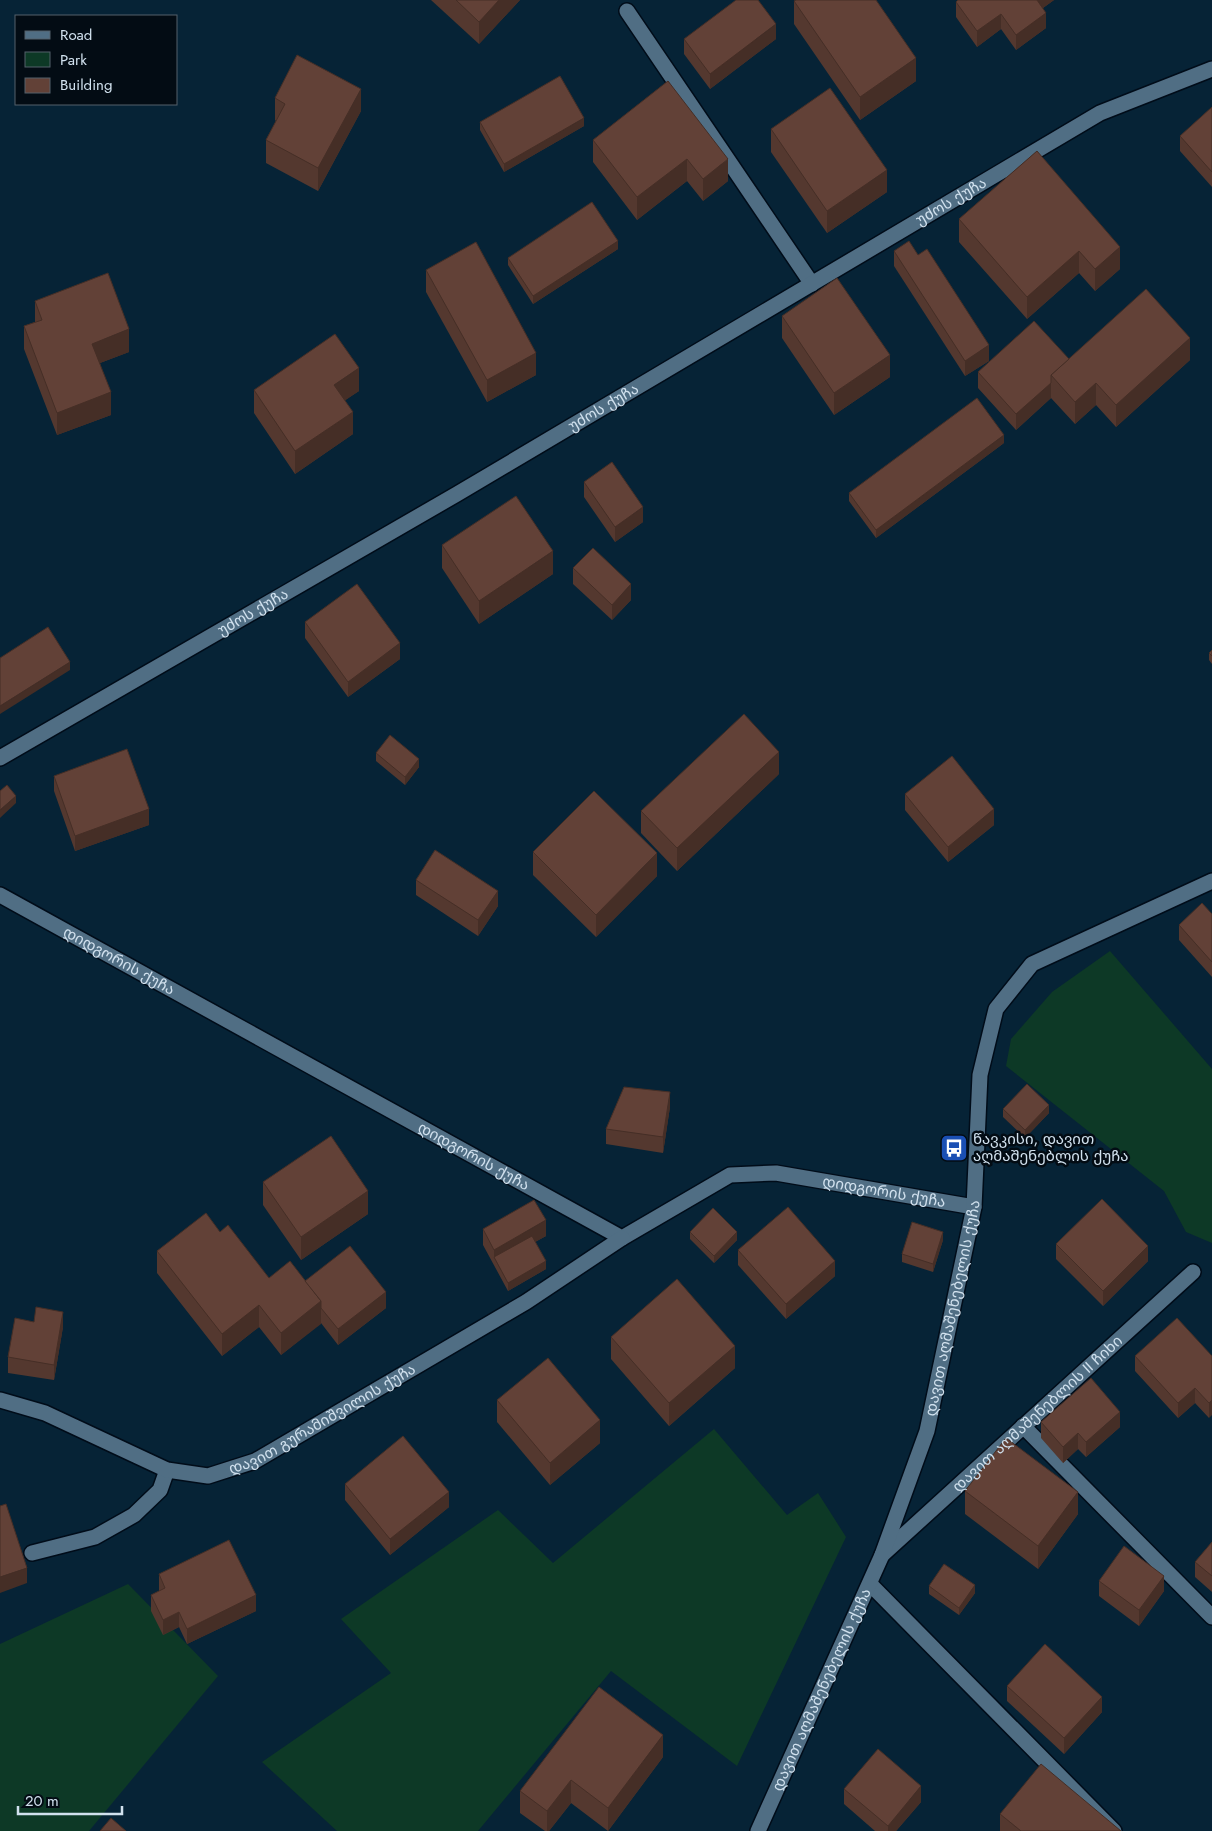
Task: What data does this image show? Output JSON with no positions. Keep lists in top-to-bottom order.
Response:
{
  "streets": {
    "street": [
      "უძოს ქუჩა",
      "დიდგორის ქუჩა",
      "დავით აღმაშენებელის ქუჩა",
      "დავით აღმაშენებლის II ჩიხი",
      "დავით გურამიშვილის ქუჩა"
    ]
  },
  "crossings": [
    ["დიდგორის ქუჩა", "დავით აღმაშენებელის ქუჩა"],
    ["დიდგორის ქუჩა", "დავით გურამიშვილის ქუჩა"],
    ["დავით აღმაშენებელის ქუჩა", "დავით აღმაშენებლის II ჩიხი"]
  ],
  "places": {
    "bus stop": ["წავკისი, დავით აღმაშენებლის ქუჩა"]
  },
  "legend": ["Road", "Park", "Building"],
  "scale_bar": "20 m"
}
